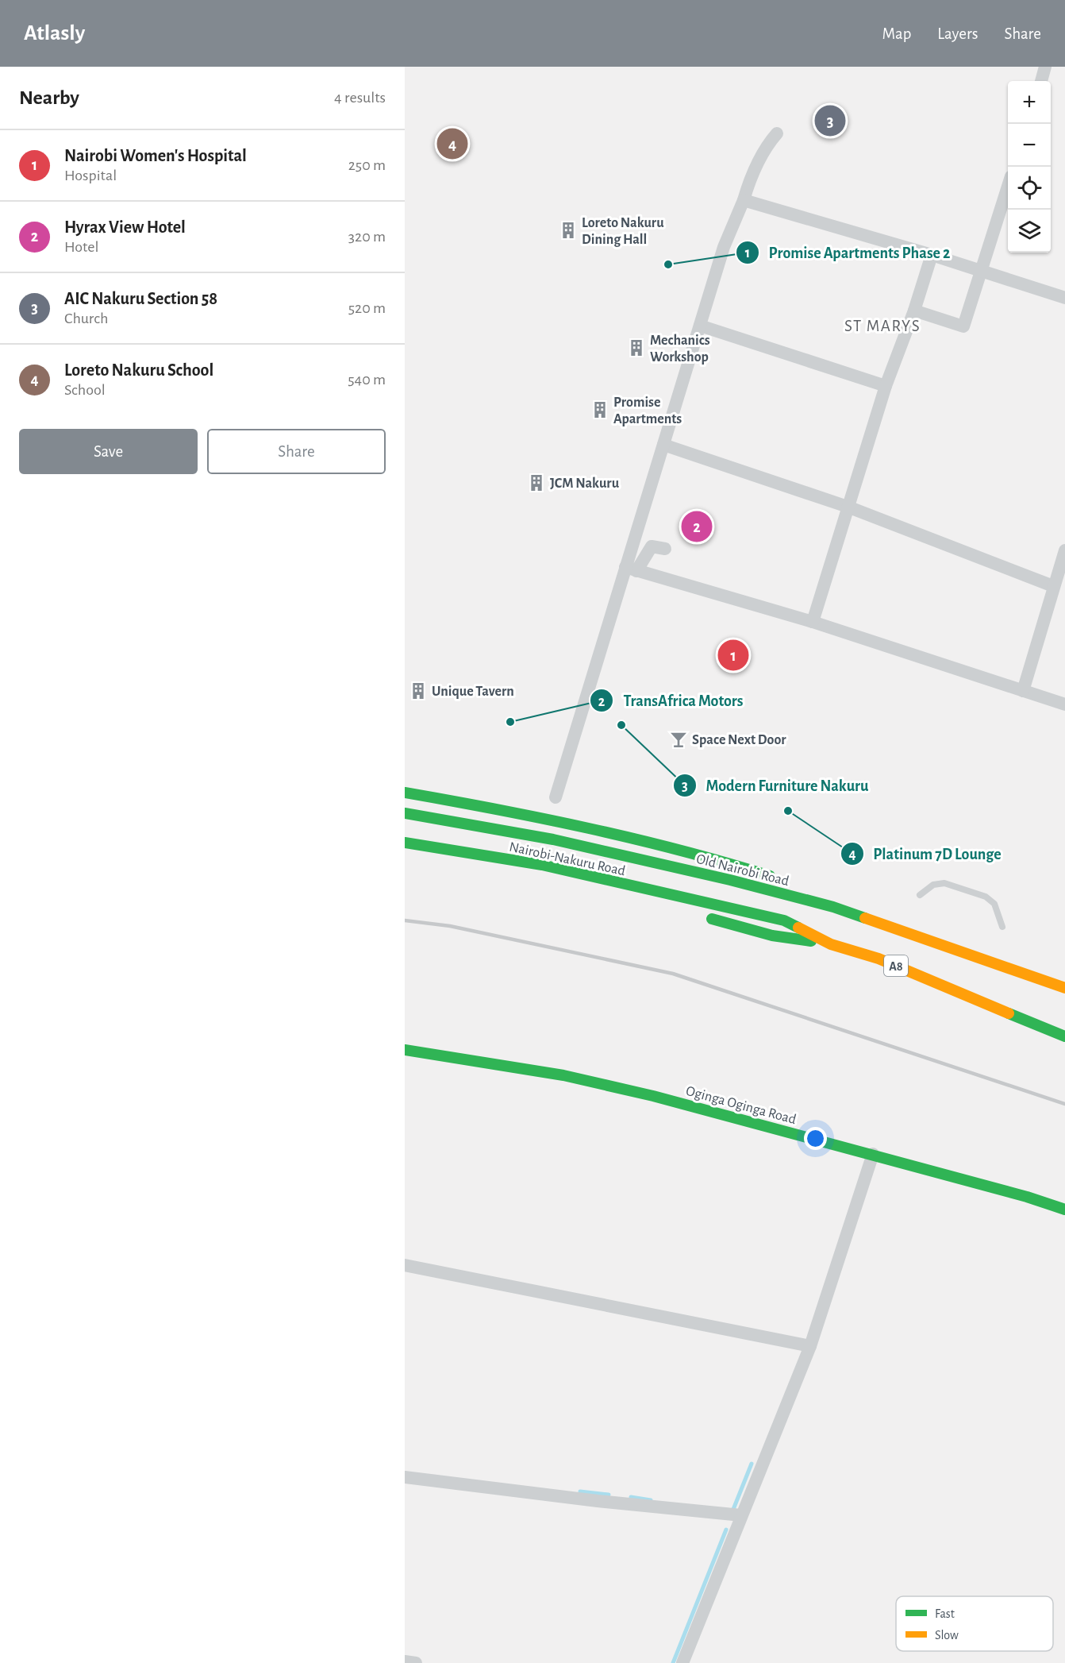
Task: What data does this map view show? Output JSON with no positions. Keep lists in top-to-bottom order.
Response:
{
  "streets": {
    "main road": [
      "Nairobi-Nakuru Road",
      "Old Nairobi Road",
      "A8",
      "Oginga Oginga Road"
    ]
  },
  "crossings": [
    ["Nairobi-Nakuru Road", "A8"]
  ],
  "districts": ["ST MARYS"],
  "places": {
    "building": [
      "Loreto Nakuru Dining Hall",
      "Mechanics Workshop",
      "Promise Apartments",
      "JCM Nakuru",
      "Unique Tavern"
    ],
    "other": [
      "Promise Apartments Phase 2",
      "TransAfrica Motors",
      "Modern Furniture Nakuru",
      "Platinum 7D Lounge"
    ],
    "bar": ["Space Next Door"]
  },
  "legend": ["Fast", "Slow"],
  "page": {
    "header": "Atlasly",
    "nav": ["Map", "Layers", "Share"],
    "heading": ["Nearby", "4 results"],
    "map_buttons": ["+", "−"],
    "pins": [
      "3",
      "4",
      "2",
      "1"
    ],
    "list": [
      {
        "mark": "1",
        "name": "Nairobi Women's Hospital",
        "note": "Hospital",
        "value": "250 m"
      },
      {
        "mark": "2",
        "name": "Hyrax View Hotel",
        "note": "Hotel",
        "value": "320 m"
      },
      {
        "mark": "3",
        "name": "AIC Nakuru Section 58",
        "note": "Church",
        "value": "520 m"
      },
      {
        "mark": "4",
        "name": "Loreto Nakuru School",
        "note": "School",
        "value": "540 m"
      }
    ],
    "buttons": ["Save", "Share"]
  }
}
